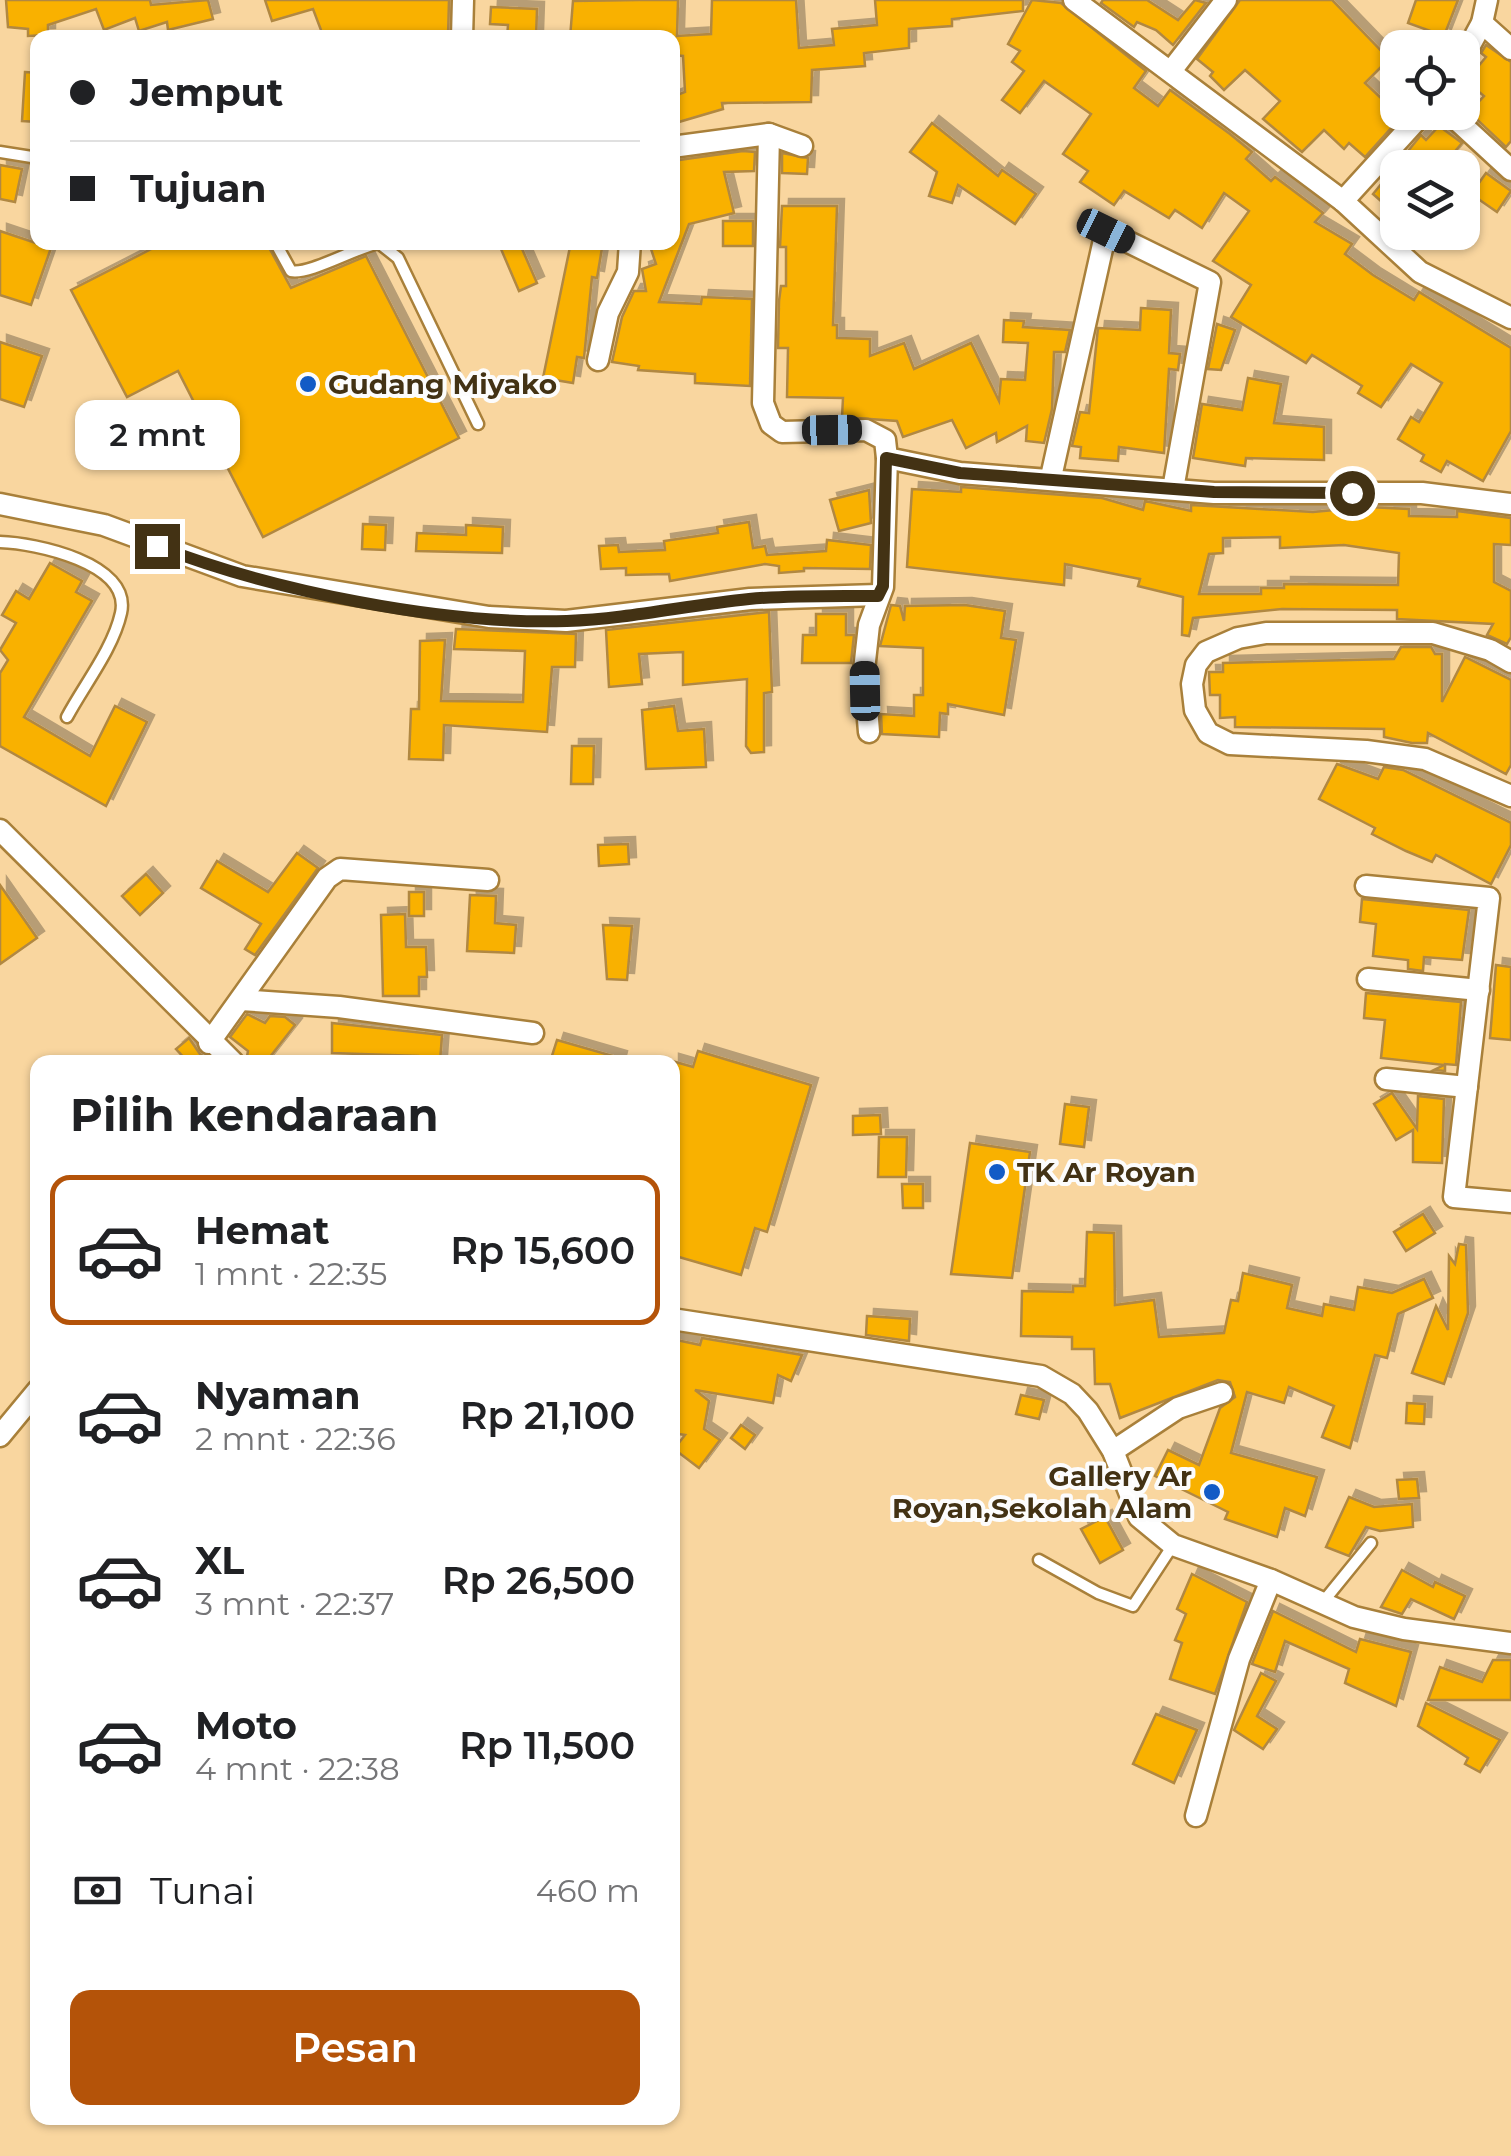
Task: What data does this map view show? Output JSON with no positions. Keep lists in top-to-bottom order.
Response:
{
  "places": ["Gudang Miyako", "TK Ar Royan", "Gallery Ar Royan,Sekolah Alam"],
  "page": {
    "banner": ["Jemput", "Tujuan"],
    "bubble": "2 mnt",
    "heading": "Pilih kendaraan",
    "list": [
      {
        "name": "Hemat",
        "note": "1 mnt · 22:35",
        "value": "Rp 15,600"
      },
      {
        "name": "Nyaman",
        "note": "2 mnt · 22:36",
        "value": "Rp 21,100"
      },
      {
        "name": "XL",
        "note": "3 mnt · 22:37",
        "value": "Rp 26,500"
      },
      {
        "name": "Moto",
        "note": "4 mnt · 22:38",
        "value": "Rp 11,500"
      }
    ],
    "pay": ["Tunai", "460 m"],
    "buttons": "Pesan"
  }
}
